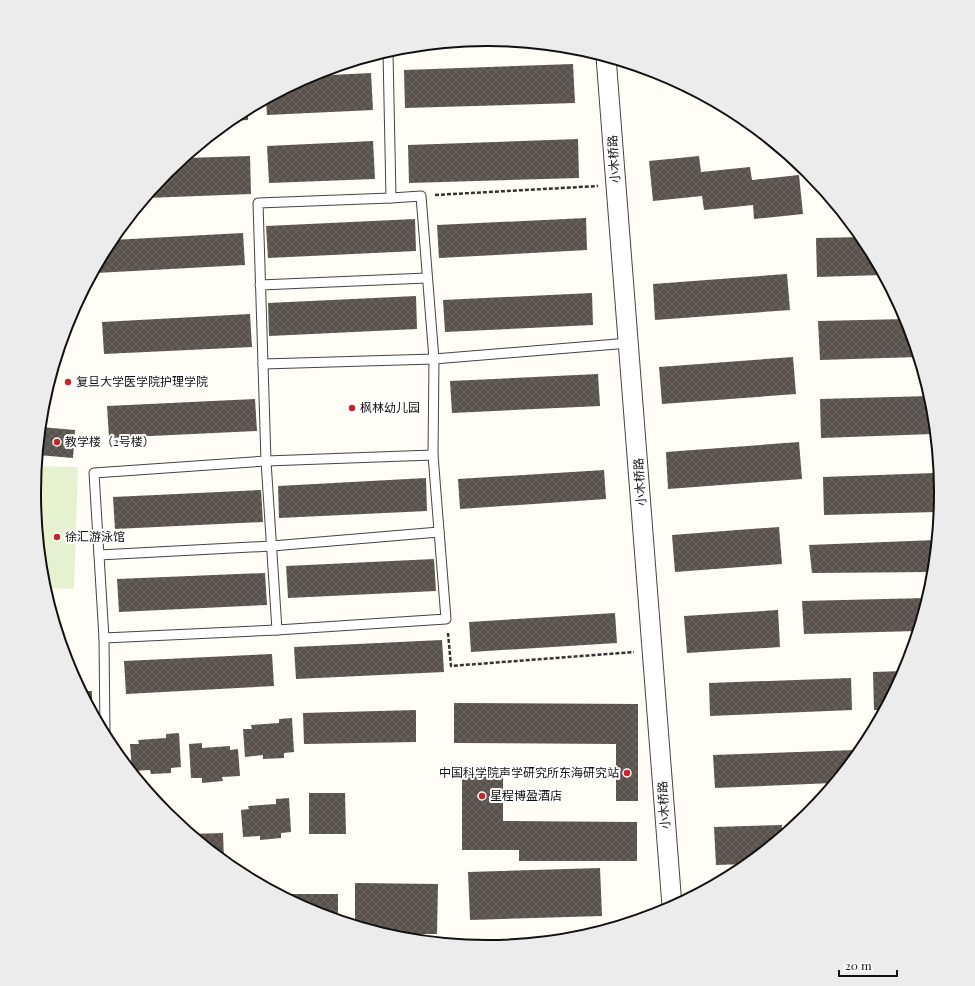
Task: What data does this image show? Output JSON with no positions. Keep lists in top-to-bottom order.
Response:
{
  "streets": {
    "street": ["小木桥路"]
  },
  "places": [
    "复旦大学医学院护理学院",
    "枫林幼儿园",
    "教学楼（2号楼）",
    "徐汇游泳馆",
    "中国科学院声学研究所东海研究站",
    "星程博盈酒店"
  ],
  "scale_bar": "20 m"
}
